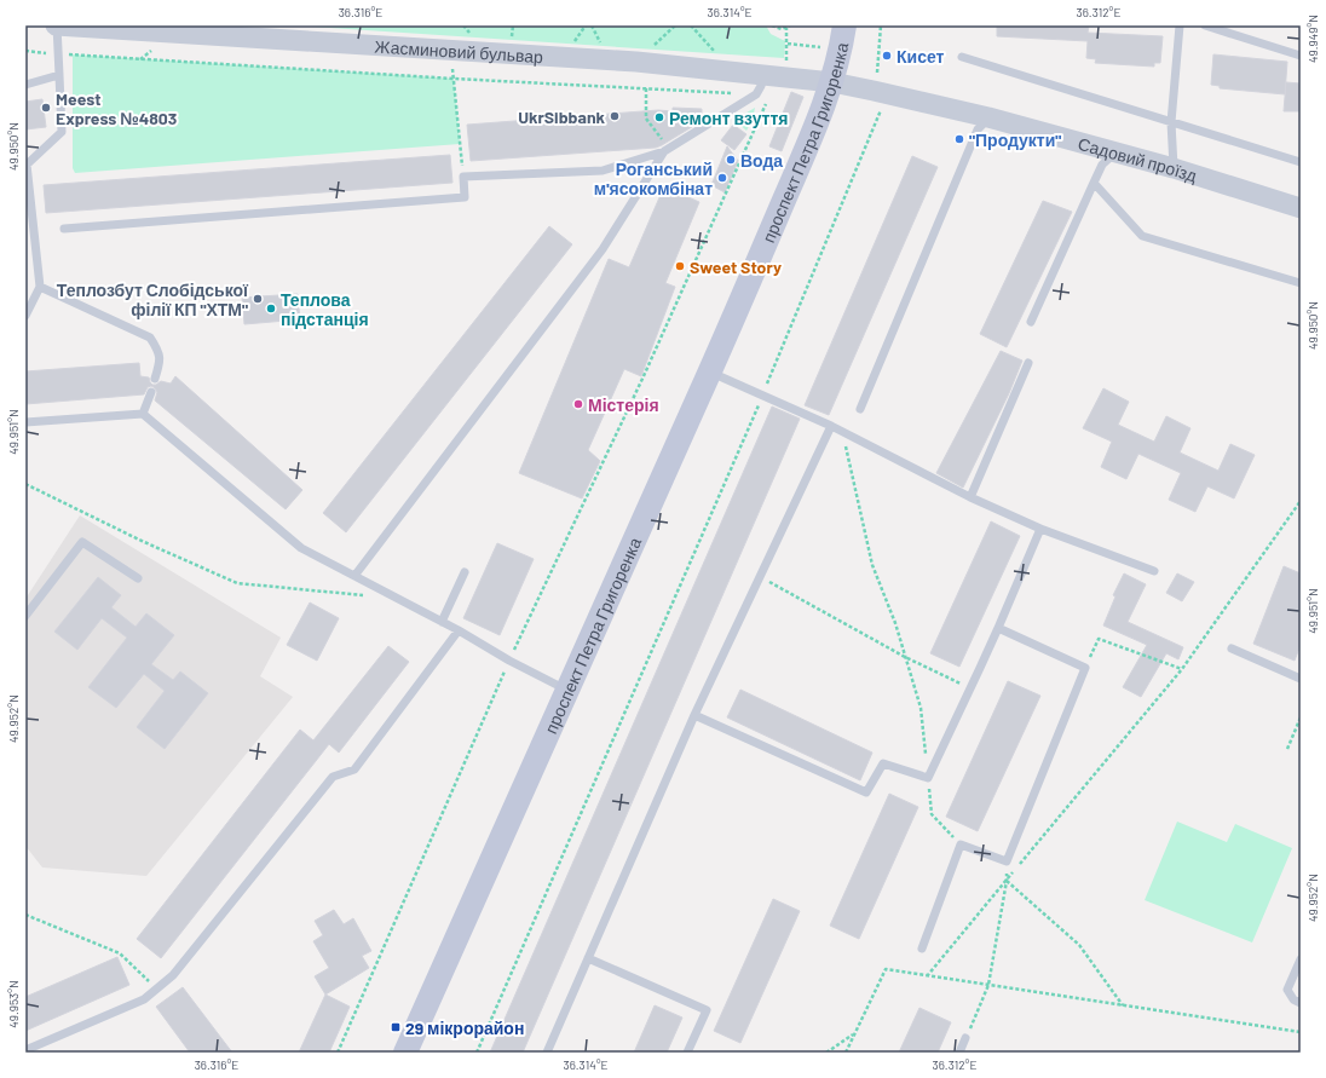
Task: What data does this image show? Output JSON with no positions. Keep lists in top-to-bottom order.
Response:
{
  "streets": {
    "main road": ["проспект Петра Григоренка"],
    "street": ["Жасминовий бульвар", "Садовий проїзд"]
  },
  "crossings": [
    ["Жасминовий бульвар", "проспект Петра Григоренка"],
    ["Жасминовий бульвар", "Садовий проїзд"],
    ["проспект Петра Григоренка", "Садовий проїзд"]
  ],
  "places": {
    "other": [
      "Кисет",
      "Meest Express №4803",
      "UkrSibbank",
      "Ремонт взуття",
      "\"Продукти\"",
      "Вода",
      "Роганський м'ясокомбінат",
      "Sweet Story",
      "Теплозбут Слобідської філії КП \"ХТМ\"",
      "Теплова підстанція",
      "Містерія"
    ],
    "transit": ["29 мікрорайон"]
  },
  "coordinates": [
    "36.316°E",
    "36.314°E",
    "36.312°E",
    "49.949°N",
    "49.950°N",
    "49.951°N",
    "49.952°N",
    "49.953°N"
  ]
}
